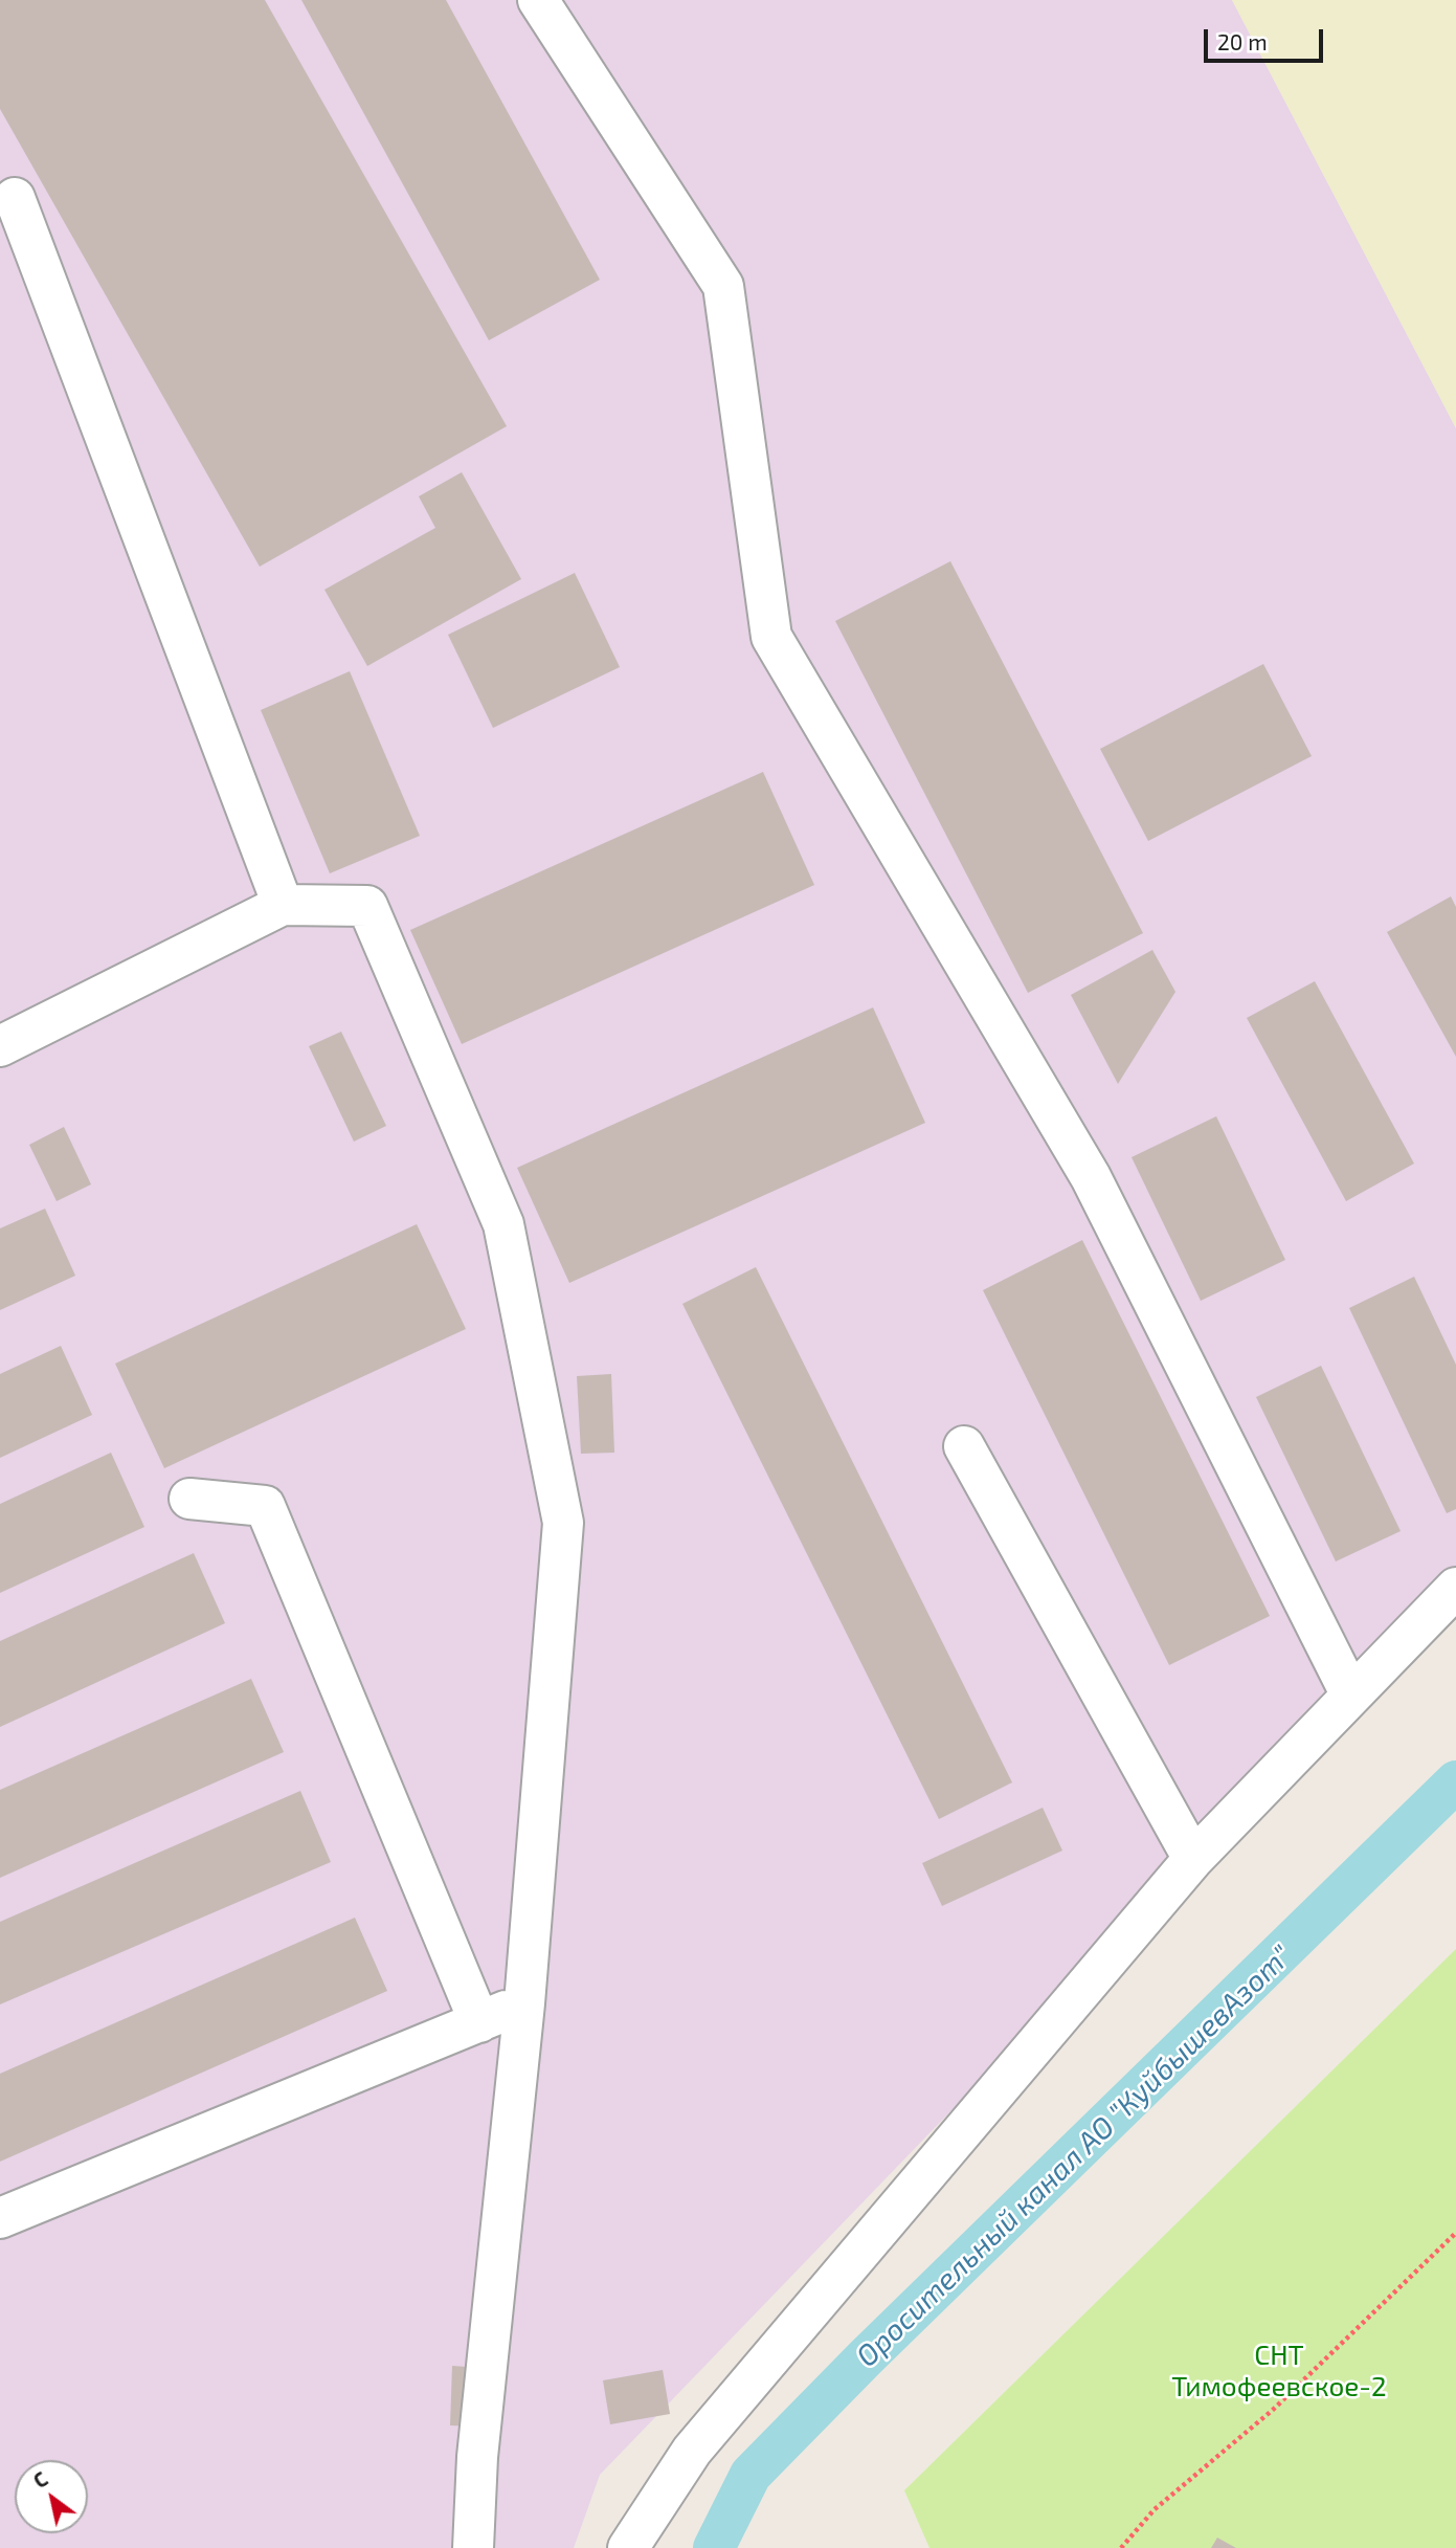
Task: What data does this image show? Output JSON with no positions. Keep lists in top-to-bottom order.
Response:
{
  "water": ["Оросительный канал АО \"КуйбышевАзот\""],
  "parks": ["СНТ Тимофеевское-2"],
  "scale_bar": "20 m",
  "north": "top left"
}
